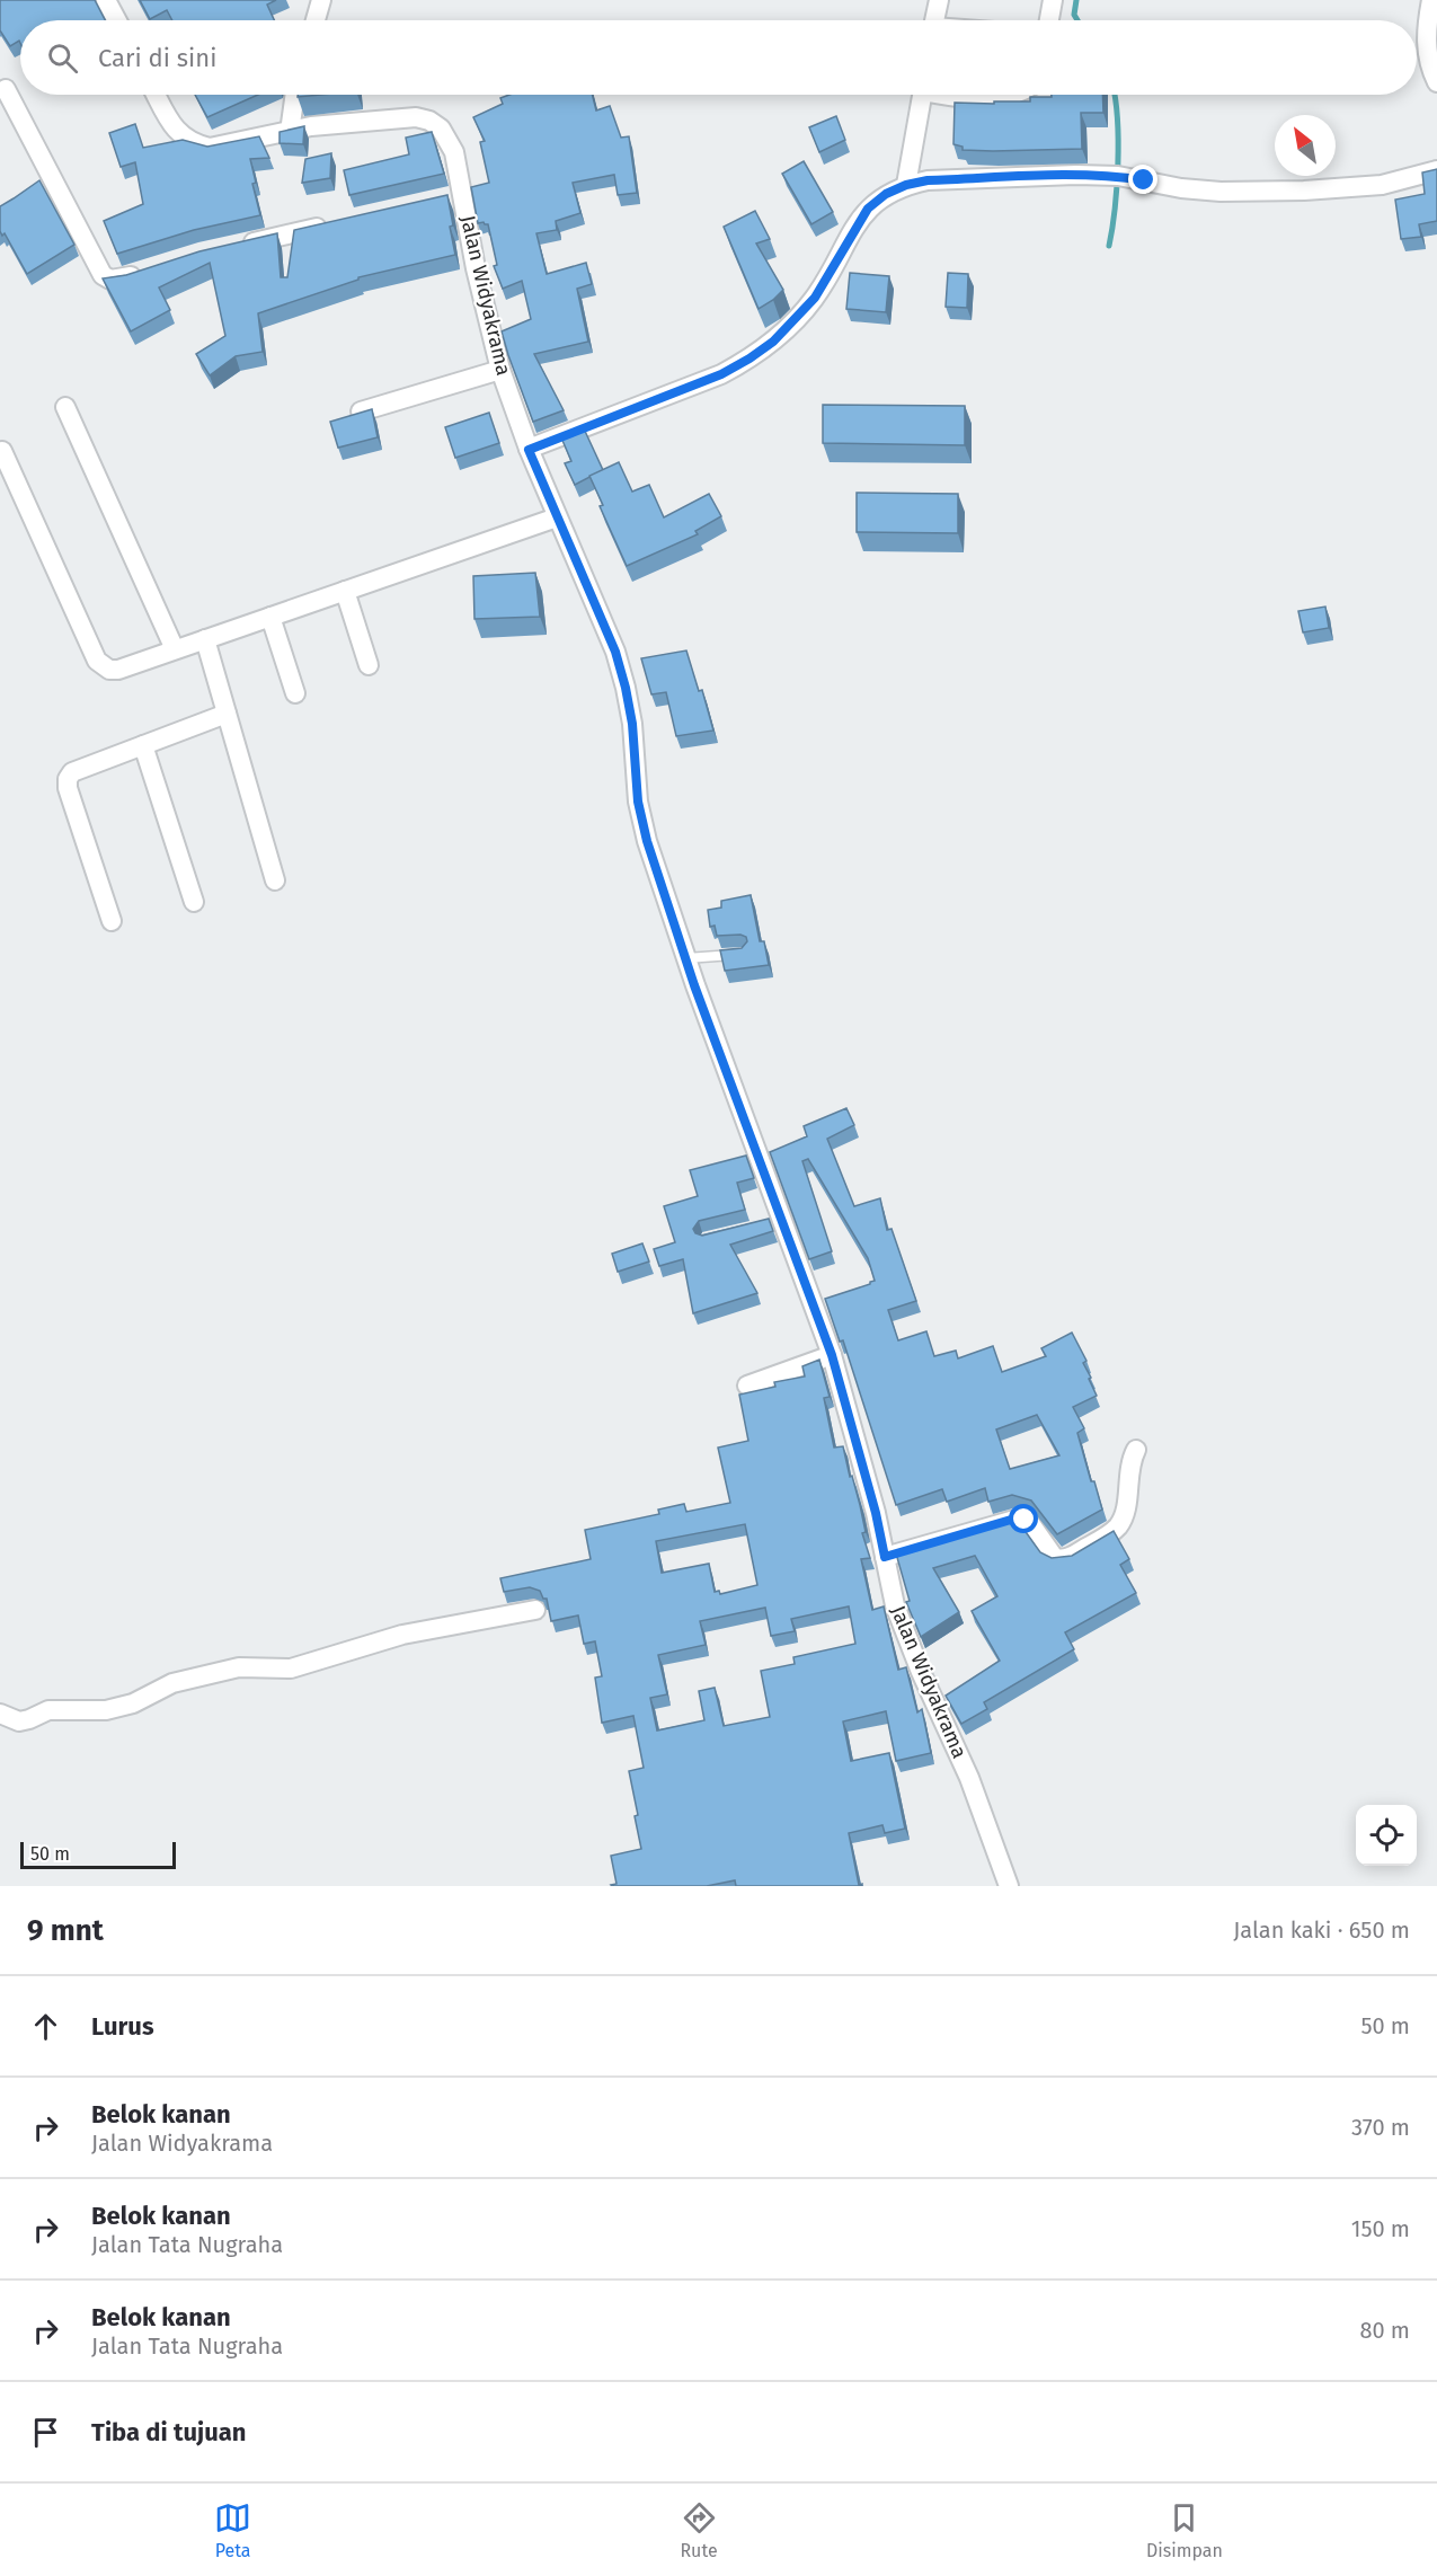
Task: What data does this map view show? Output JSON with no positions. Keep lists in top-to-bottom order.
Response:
{
  "streets": {
    "street": ["Jalan Widyakrama"]
  },
  "scale_bar": "50 m",
  "north": "top left",
  "page": {
    "search": "Cari di sini",
    "scale": "50 m",
    "heading": ["9 mnt", "Jalan kaki · 650 m"],
    "list": [
      ["Lurus", "50 m"],
      ["Belok kanan", "Jalan Widyakrama", "370 m"],
      ["Belok kanan", "Jalan Tata Nugraha", "150 m"],
      ["Belok kanan", "Jalan Tata Nugraha", "80 m"],
      "Tiba di tujuan"
    ],
    "nav": ["Peta", "Rute", "Disimpan"]
  }
}
